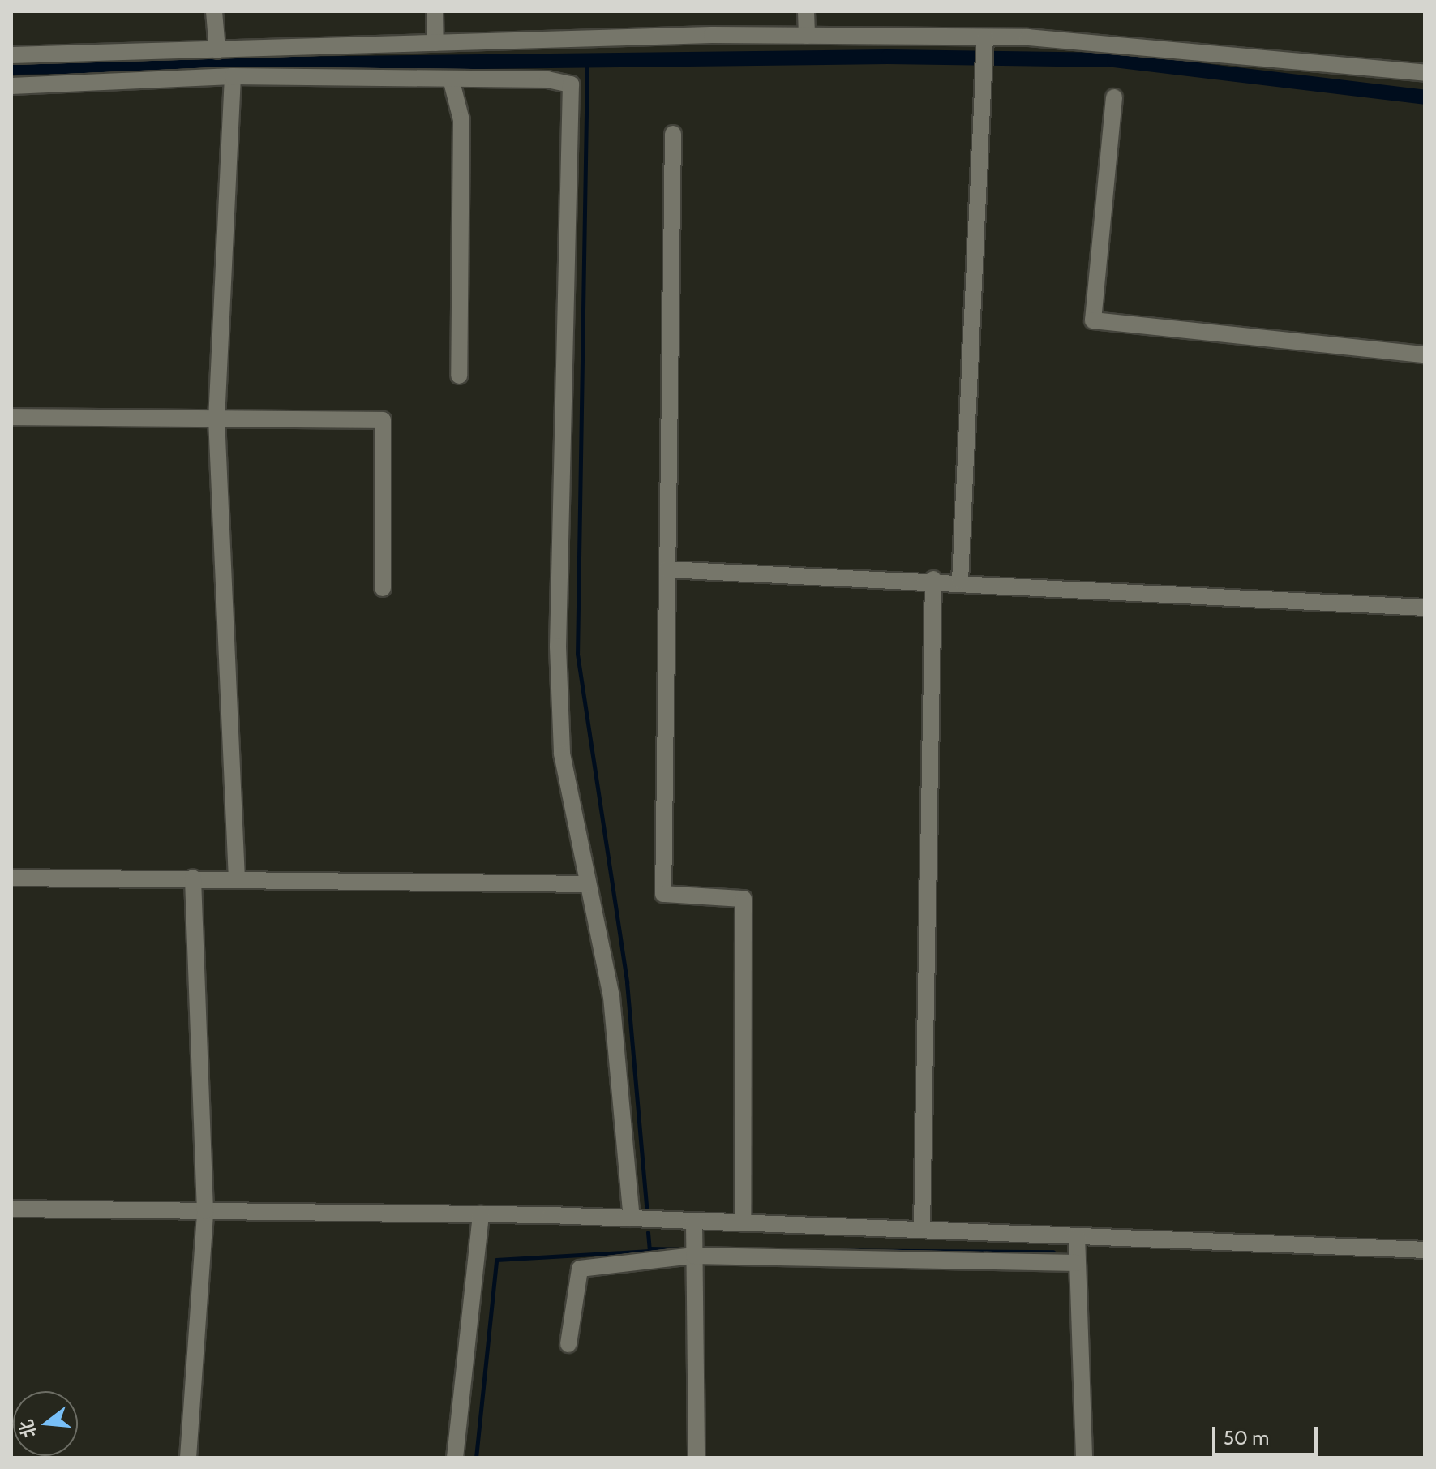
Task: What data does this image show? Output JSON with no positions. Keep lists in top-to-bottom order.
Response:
{
  "scale_bar": "50 m",
  "north": "left"
}
